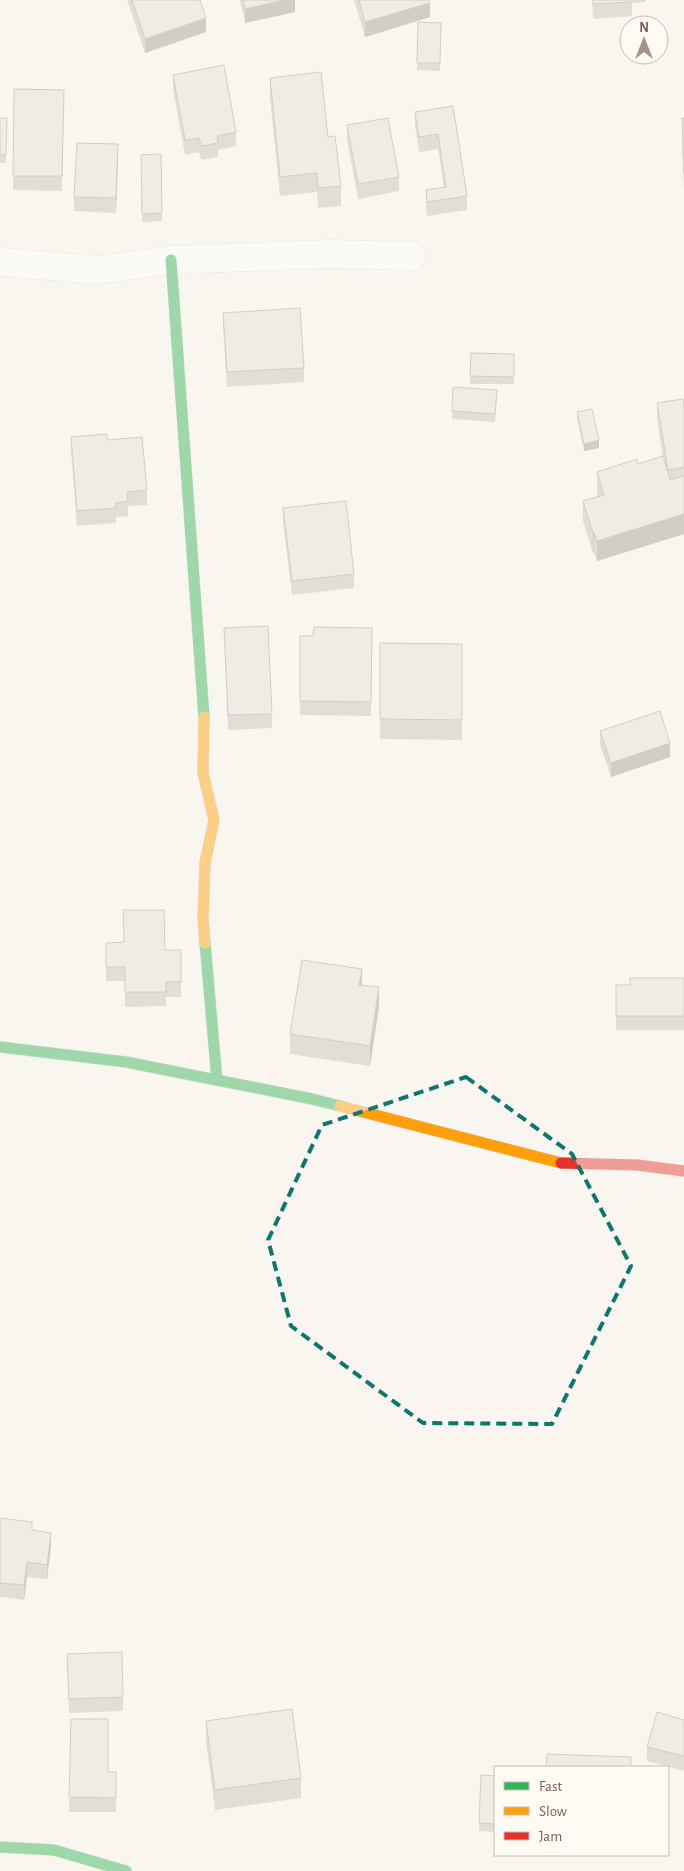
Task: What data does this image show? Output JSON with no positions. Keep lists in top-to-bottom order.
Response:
{
  "legend": ["Fast", "Slow", "Jam"],
  "north": "top"
}
